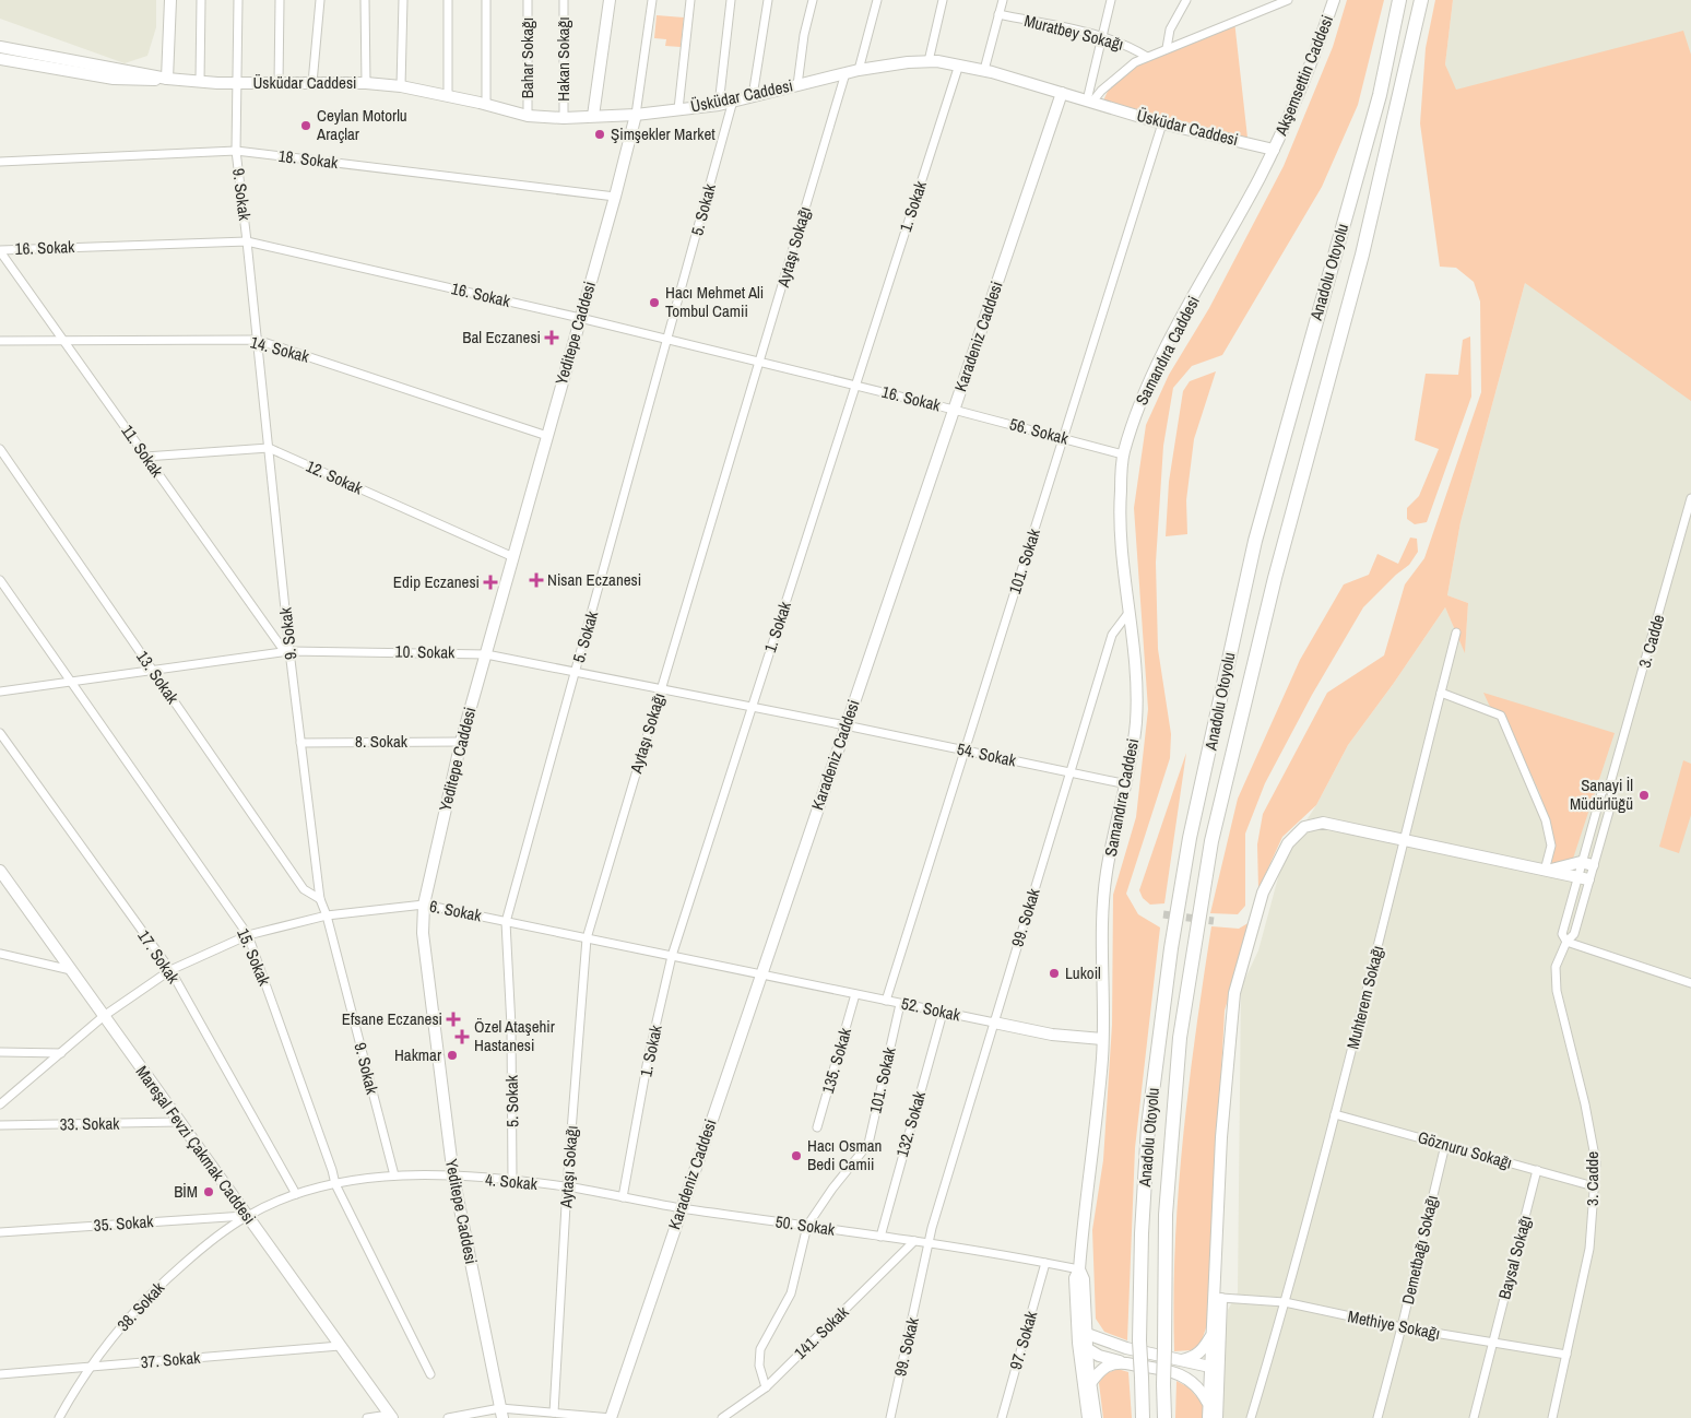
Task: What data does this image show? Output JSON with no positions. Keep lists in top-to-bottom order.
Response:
{
  "streets": {
    "highway": ["Anadolu Otoyolu"],
    "street": [
      "Muratbey Sokağı",
      "Bahar Sokağı",
      "Hakan Sokağı",
      "Akşemsettin Caddesi",
      "Üsküdar Caddesi",
      "18. Sokak",
      "9. Sokak",
      "1. Sokak",
      "5. Sokak",
      "Aytaşı Sokağı",
      "16. Sokak",
      "Yeditepe Caddesi",
      "Karadeniz Caddesi",
      "14. Sokak",
      "Samandıra Caddesi",
      "56. Sokak",
      "11. Sokak",
      "12. Sokak",
      "101. Sokak",
      "3. Cadde",
      "10. Sokak",
      "13. Sokak",
      "8. Sokak",
      "54. Sokak",
      "6. Sokak",
      "99. Sokak",
      "17. Sokak",
      "15. Sokak",
      "Muhterem Sokağı",
      "52. Sokak",
      "135. Sokak",
      "33. Sokak",
      "132. Sokak",
      "Mareşal Fevzi Çakmak Caddesi",
      "Göznuru Sokağı",
      "4. Sokak",
      "35. Sokak",
      "50. Sokak",
      "Demetbağı Sokağı",
      "Baysal Sokağı",
      "38. Sokak",
      "Methiye Sokağı",
      "141. Sokak",
      "97. Sokak",
      "37. Sokak"
    ]
  },
  "crossings": [
    ["Bahar Sokağı", "Üsküdar Caddesi"],
    ["Hakan Sokağı", "Üsküdar Caddesi"],
    ["Akşemsettin Caddesi", "Üsküdar Caddesi"],
    ["Akşemsettin Caddesi", "Samandıra Caddesi"],
    ["Üsküdar Caddesi", "9. Sokak"],
    ["Üsküdar Caddesi", "1. Sokak"],
    ["Üsküdar Caddesi", "5. Sokak"],
    ["Üsküdar Caddesi", "Aytaşı Sokağı"],
    ["Üsküdar Caddesi", "Yeditepe Caddesi"],
    ["Üsküdar Caddesi", "Karadeniz Caddesi"],
    ["Üsküdar Caddesi", "Samandıra Caddesi"],
    ["Üsküdar Caddesi", "101. Sokak"],
    ["18. Sokak", "9. Sokak"],
    ["18. Sokak", "Yeditepe Caddesi"],
    ["9. Sokak", "16. Sokak"],
    ["9. Sokak", "14. Sokak"],
    ["9. Sokak", "11. Sokak"],
    ["9. Sokak", "12. Sokak"],
    ["9. Sokak", "10. Sokak"],
    ["9. Sokak", "13. Sokak"],
    ["9. Sokak", "8. Sokak"],
    ["9. Sokak", "6. Sokak"],
    ["9. Sokak", "4. Sokak"],
    ["1. Sokak", "16. Sokak"],
    ["1. Sokak", "10. Sokak"],
    ["1. Sokak", "6. Sokak"],
    ["1. Sokak", "4. Sokak"],
    ["5. Sokak", "16. Sokak"],
    ["5. Sokak", "10. Sokak"],
    ["5. Sokak", "6. Sokak"],
    ["5. Sokak", "4. Sokak"],
    ["Aytaşı Sokağı", "16. Sokak"],
    ["Aytaşı Sokağı", "10. Sokak"],
    ["Aytaşı Sokağı", "6. Sokak"],
    ["Aytaşı Sokağı", "4. Sokak"],
    ["16. Sokak", "Yeditepe Caddesi"],
    ["16. Sokak", "Karadeniz Caddesi"],
    ["16. Sokak", "56. Sokak"],
    ["16. Sokak", "11. Sokak"],
    ["Yeditepe Caddesi", "14. Sokak"],
    ["Yeditepe Caddesi", "12. Sokak"],
    ["Yeditepe Caddesi", "10. Sokak"],
    ["Yeditepe Caddesi", "8. Sokak"],
    ["Yeditepe Caddesi", "6. Sokak"],
    ["Yeditepe Caddesi", "4. Sokak"],
    ["Karadeniz Caddesi", "56. Sokak"],
    ["Karadeniz Caddesi", "10. Sokak"],
    ["Karadeniz Caddesi", "54. Sokak"],
    ["Karadeniz Caddesi", "6. Sokak"],
    ["Karadeniz Caddesi", "52. Sokak"],
    ["Karadeniz Caddesi", "4. Sokak"],
    ["Karadeniz Caddesi", "50. Sokak"],
    ["14. Sokak", "11. Sokak"],
    ["Samandıra Caddesi", "56. Sokak"],
    ["Samandıra Caddesi", "54. Sokak"],
    ["Samandıra Caddesi", "99. Sokak"],
    ["Samandıra Caddesi", "52. Sokak"],
    ["Samandıra Caddesi", "50. Sokak"],
    ["56. Sokak", "101. Sokak"],
    ["11. Sokak", "12. Sokak"],
    ["11. Sokak", "10. Sokak"],
    ["101. Sokak", "54. Sokak"],
    ["101. Sokak", "52. Sokak"],
    ["101. Sokak", "50. Sokak"],
    ["101. Sokak", "141. Sokak"],
    ["3. Cadde", "Göznuru Sokağı"],
    ["3. Cadde", "Methiye Sokağı"],
    ["10. Sokak", "13. Sokak"],
    ["10. Sokak", "54. Sokak"],
    ["10. Sokak", "15. Sokak"],
    ["54. Sokak", "99. Sokak"],
    ["6. Sokak", "17. Sokak"],
    ["6. Sokak", "15. Sokak"],
    ["6. Sokak", "52. Sokak"],
    ["6. Sokak", "Mareşal Fevzi Çakmak Caddesi"],
    ["99. Sokak", "52. Sokak"],
    ["99. Sokak", "50. Sokak"],
    ["17. Sokak", "4. Sokak"],
    ["15. Sokak", "4. Sokak"],
    ["Muhterem Sokağı", "Göznuru Sokağı"],
    ["Muhterem Sokağı", "Methiye Sokağı"],
    ["52. Sokak", "135. Sokak"],
    ["52. Sokak", "132. Sokak"],
    ["33. Sokak", "Mareşal Fevzi Çakmak Caddesi"],
    ["132. Sokak", "50. Sokak"],
    ["Mareşal Fevzi Çakmak Caddesi", "4. Sokak"],
    ["Mareşal Fevzi Çakmak Caddesi", "35. Sokak"],
    ["Mareşal Fevzi Çakmak Caddesi", "38. Sokak"],
    ["Mareşal Fevzi Çakmak Caddesi", "37. Sokak"],
    ["Göznuru Sokağı", "Demetbağı Sokağı"],
    ["Göznuru Sokağı", "Baysal Sokağı"],
    ["4. Sokak", "35. Sokak"],
    ["4. Sokak", "50. Sokak"],
    ["4. Sokak", "38. Sokak"],
    ["35. Sokak", "38. Sokak"],
    ["50. Sokak", "141. Sokak"],
    ["50. Sokak", "97. Sokak"],
    ["Demetbağı Sokağı", "Methiye Sokağı"],
    ["Baysal Sokağı", "Methiye Sokağı"],
    ["38. Sokak", "37. Sokak"]
  ],
  "places": {
    "other": [
      "Ceylan Motorlu Araçlar",
      "Şimşekler Market",
      "Hacı Mehmet Ali Tombul Camii",
      "Sanayi İl Müdürlüğü",
      "Lukoil",
      "Hakmar",
      "Hacı Osman Bedi Camii",
      "BİM"
    ],
    "health": [
      "Bal Eczanesi",
      "Nisan Eczanesi",
      "Edip Eczanesi",
      "Efsane Eczanesi",
      "Özel Ataşehir Hastanesi"
    ]
  }
}
